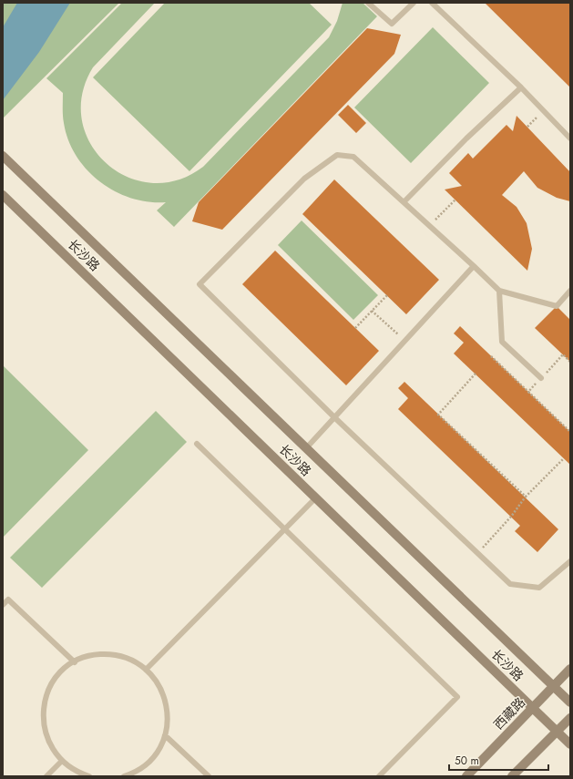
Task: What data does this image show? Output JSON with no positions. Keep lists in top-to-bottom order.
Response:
{
  "streets": {
    "street": ["长沙路", "西藏路"]
  },
  "crossings": [
    ["长沙路", "西藏路"]
  ],
  "scale_bar": "50 m"
}
